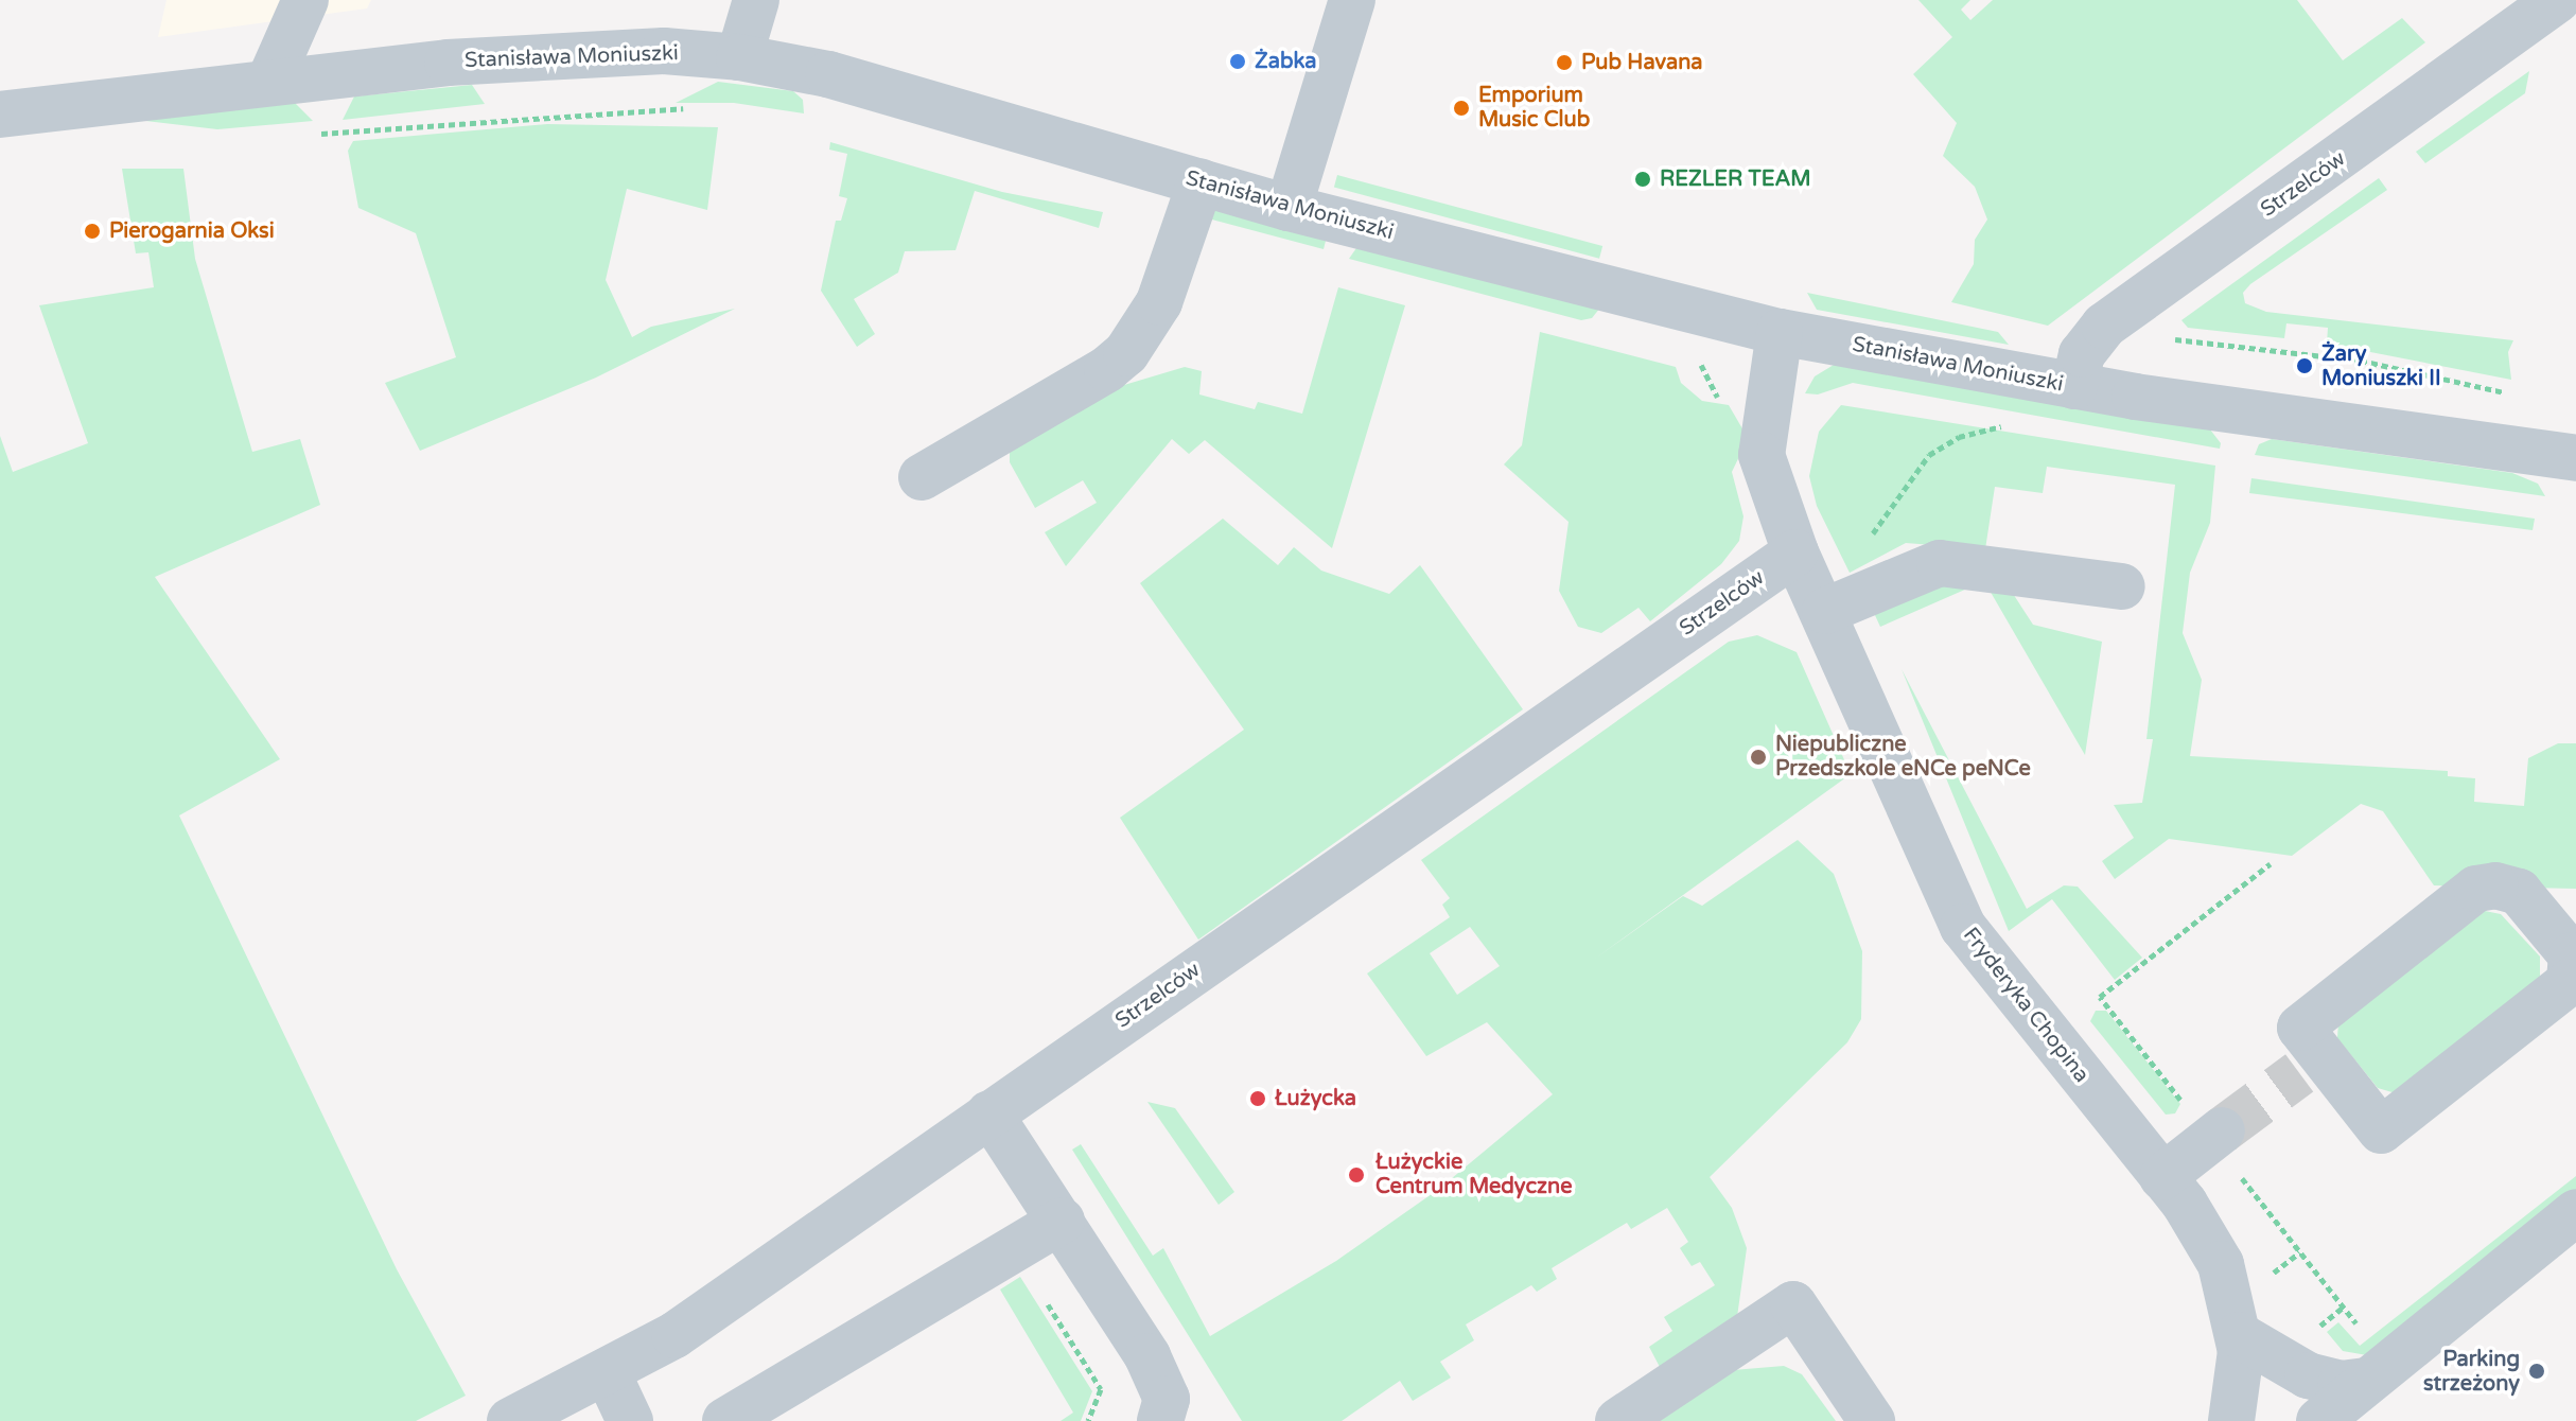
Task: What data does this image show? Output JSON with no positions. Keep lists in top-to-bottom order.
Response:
{
  "streets": {
    "street": ["Stanisława Moniuszki", "Strzelców", "Fryderyka Chopina"]
  },
  "crossings": [
    ["Stanisława Moniuszki", "Strzelców"],
    ["Stanisława Moniuszki", "Fryderyka Chopina"],
    ["Strzelców", "Fryderyka Chopina"]
  ],
  "places": [
    "Żabka",
    "Pub Havana",
    "Emporium Music Club",
    "REZLER TEAM",
    "Pierogarnia Oksi",
    "Żary Moniuszki II",
    "Niepubliczne Przedszkole eNCe peNCe",
    "Łużycka",
    "Łużyckie Centrum Medyczne",
    "Parking strzeżony"
  ]
}
